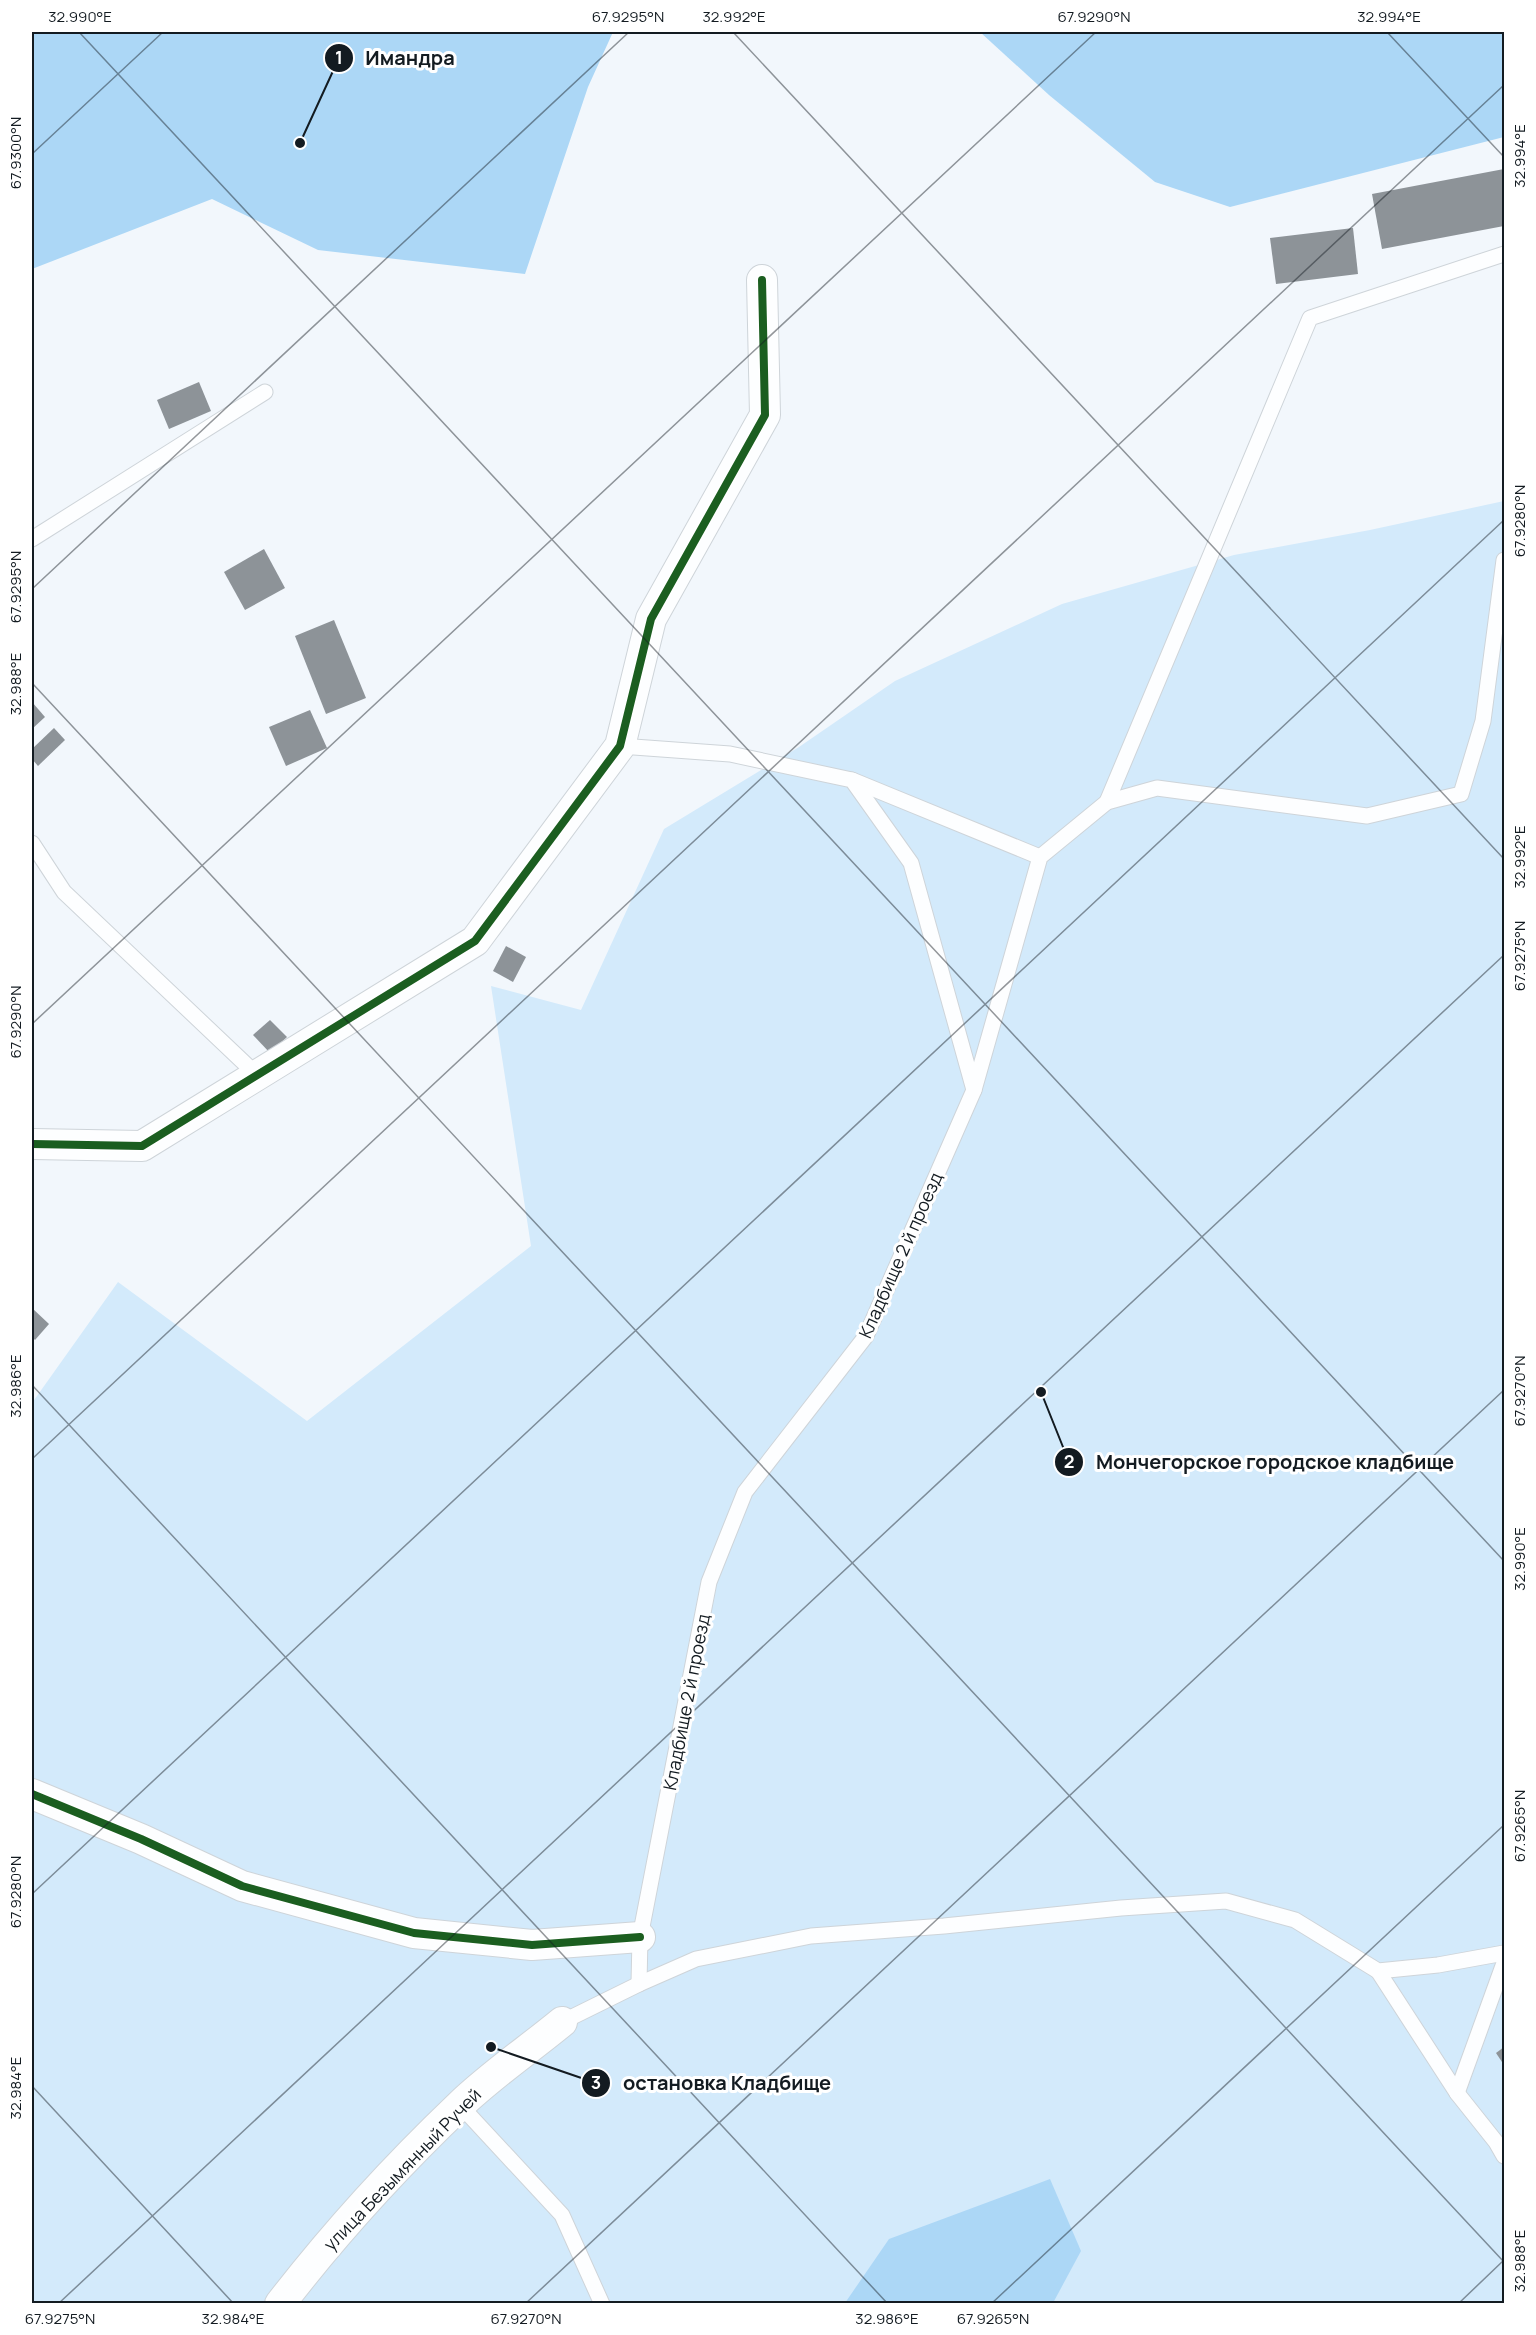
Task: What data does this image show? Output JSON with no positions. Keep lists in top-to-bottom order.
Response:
{
  "streets": {
    "street": ["улица Безымянный Ручей"],
    "lane": ["Кладбище 2 й проезд"]
  },
  "places": ["Имандра", "Мончегорское городское кладбище", "остановка Кладбище"],
  "coordinates": [
    "32.990°E",
    "67.9295°N",
    "32.992°E",
    "67.9290°N",
    "32.994°E",
    "67.9300°N",
    "67.9280°N",
    "32.988°E",
    "67.9275°N",
    "32.986°E",
    "67.9270°N",
    "67.9265°N",
    "32.984°E"
  ]
}
